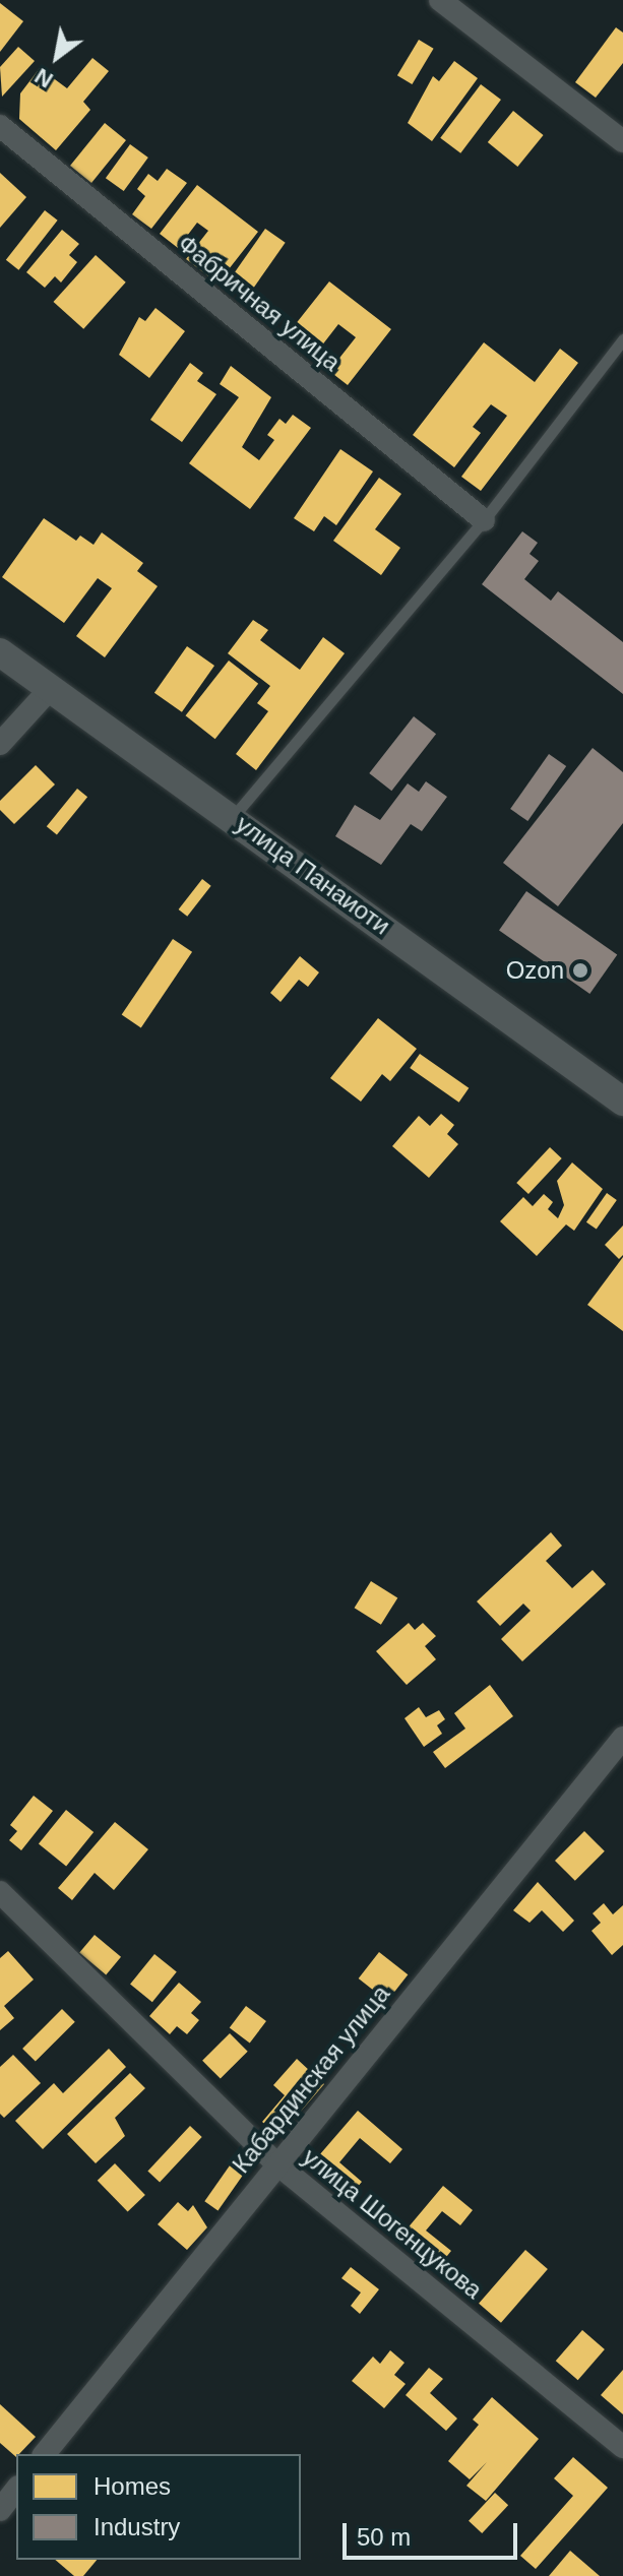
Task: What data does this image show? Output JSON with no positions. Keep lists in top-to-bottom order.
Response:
{
  "streets": {
    "street": [
      "Фабричная улица",
      "улица Панаиоти",
      "Кабардинская улица",
      "улица Шогенцукова"
    ]
  },
  "crossings": [
    ["Кабардинская улица", "улица Шогенцукова"]
  ],
  "places": ["Ozon"],
  "legend": ["Homes", "Industry"],
  "scale_bar": "50 m",
  "north": "bottom left"
}
